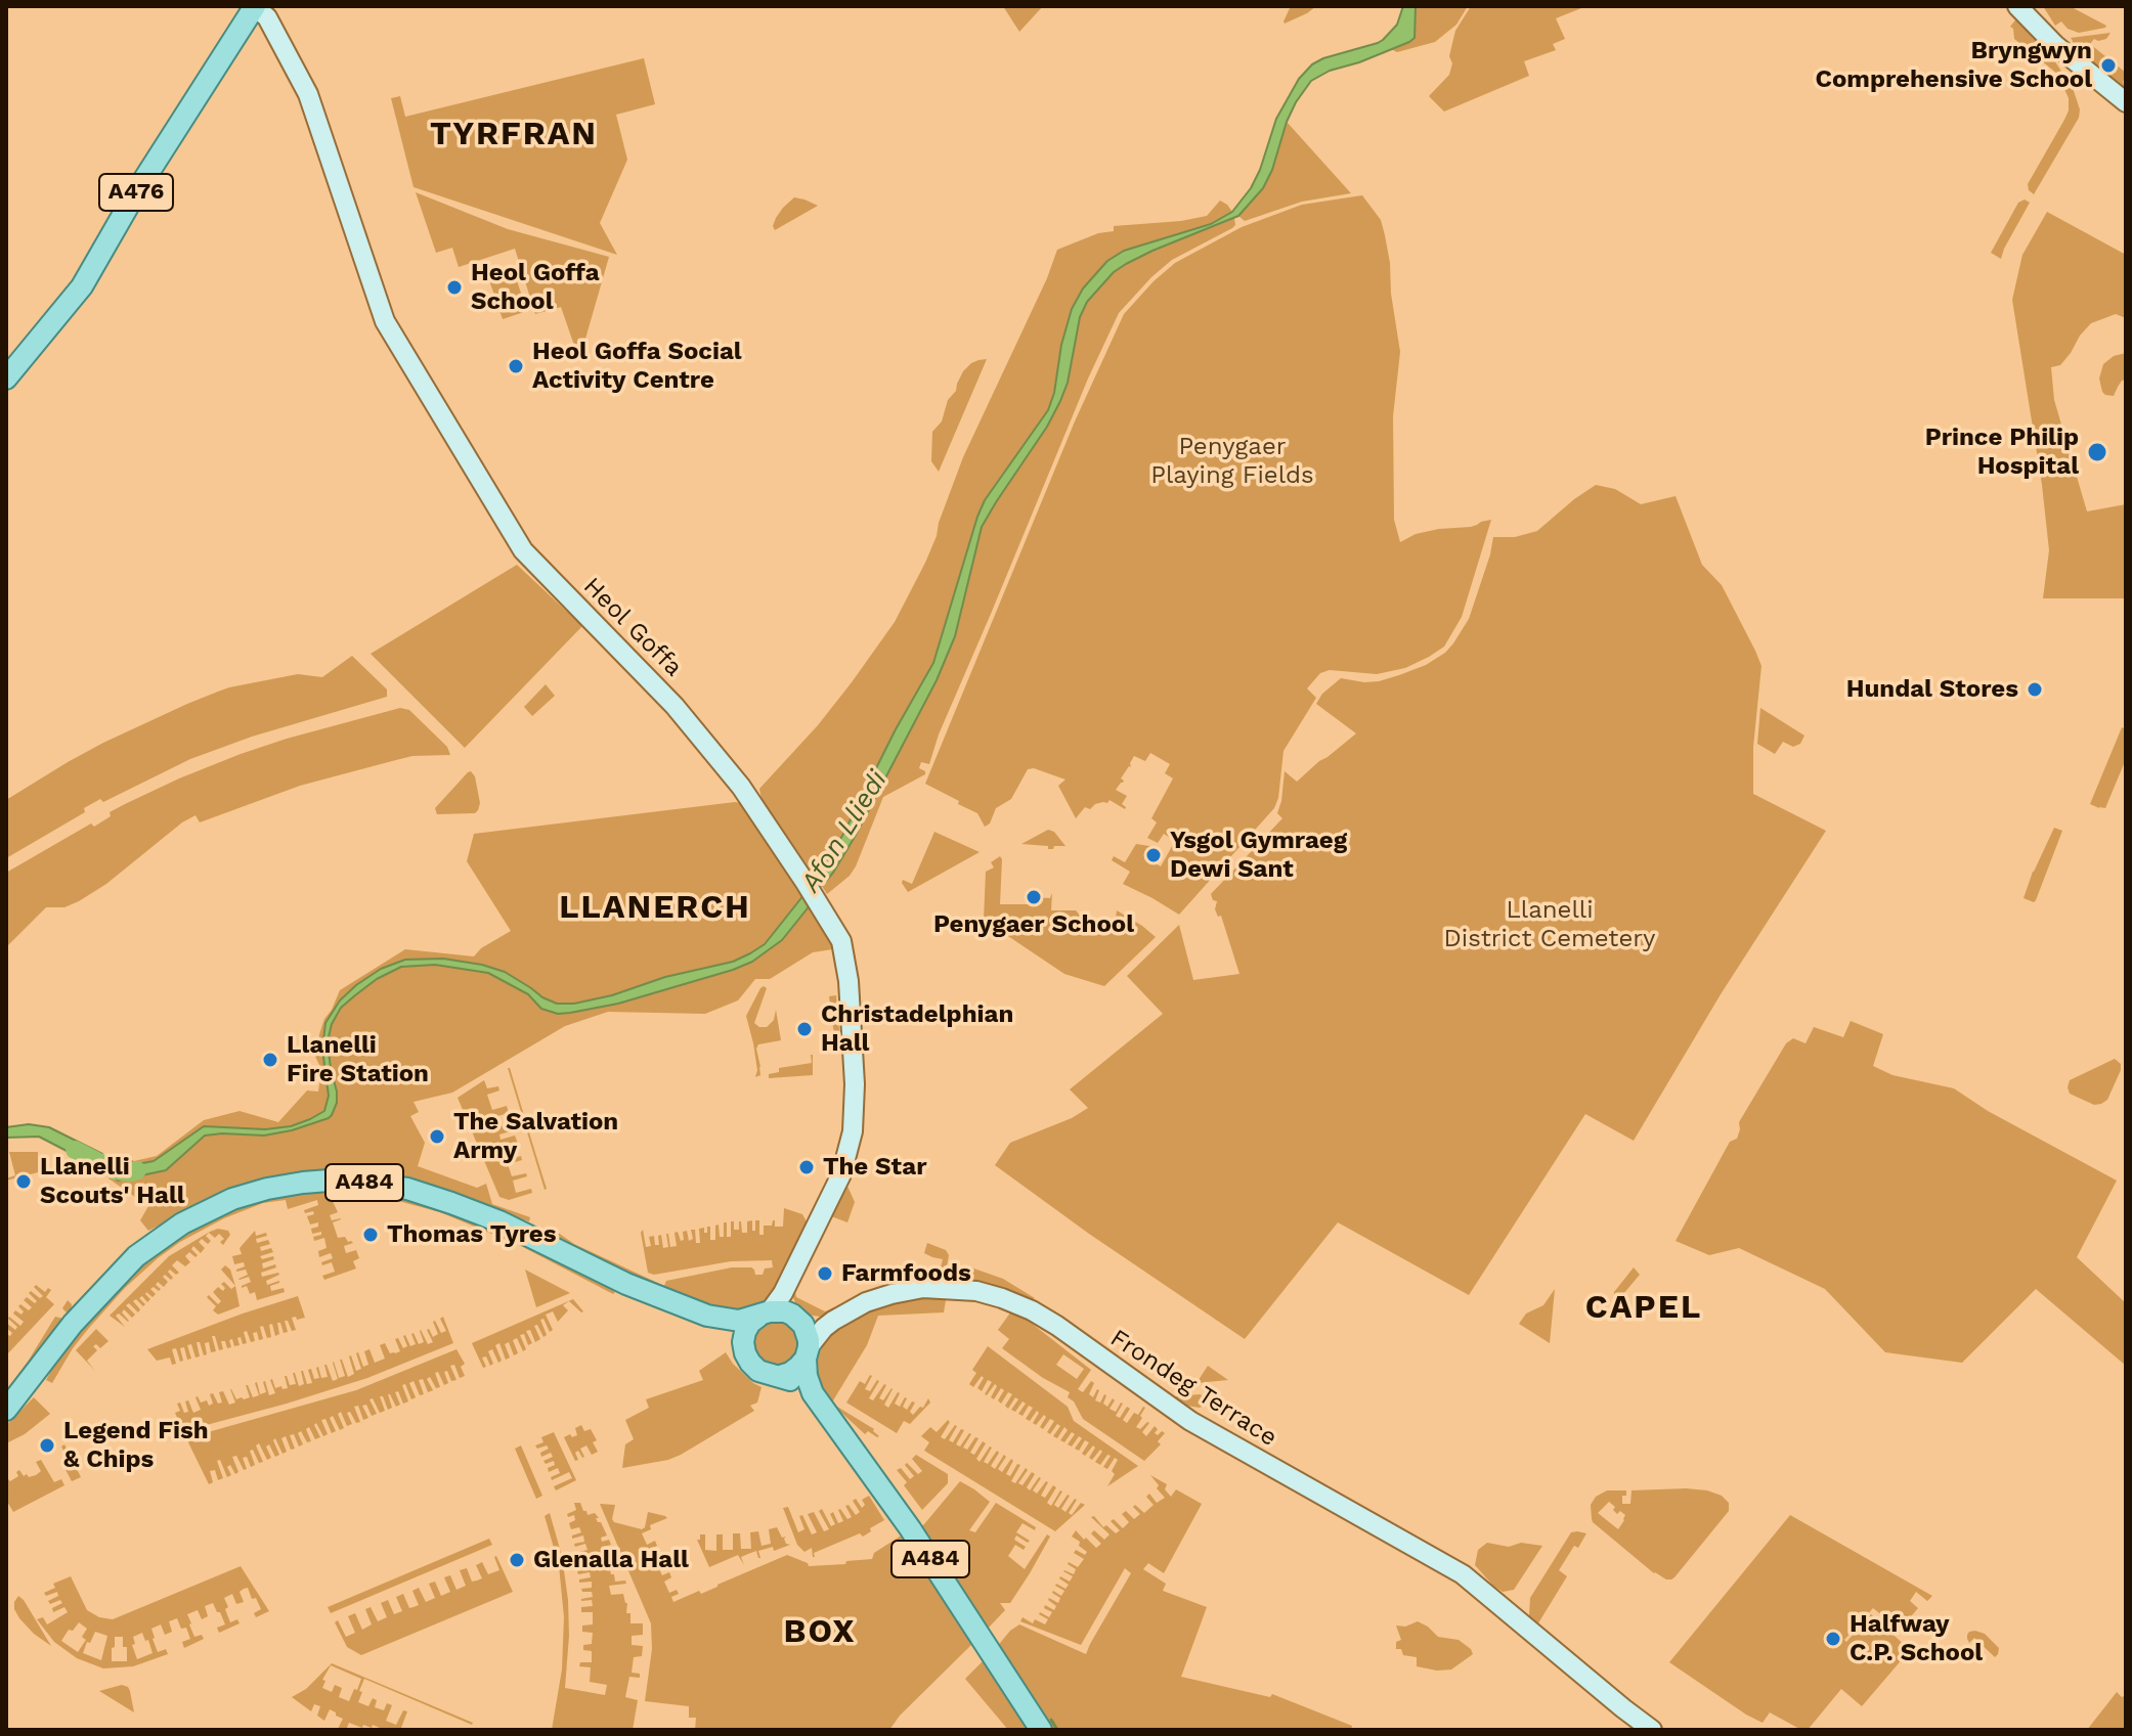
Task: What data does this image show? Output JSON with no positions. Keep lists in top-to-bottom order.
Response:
{
  "streets": {
    "main road": ["A476", "A484"],
    "street": ["Heol Goffa", "Frondeg Terrace"]
  },
  "crossings": [
    ["A476", "Heol Goffa"],
    ["Heol Goffa", "A484"],
    ["Heol Goffa", "Frondeg Terrace"],
    ["A484", "Frondeg Terrace"]
  ],
  "districts": [
    "TYRFRAN",
    "LLANERCH",
    "CAPEL",
    "BOX"
  ],
  "water": ["Afon Lliedi"],
  "parks": ["Penygaer Playing Fields", "Llanelli District Cemetery"],
  "places": [
    "Bryngwyn Comprehensive School",
    "Heol Goffa School",
    "Heol Goffa Social Activity Centre",
    "Prince Philip Hospital",
    "Hundal Stores",
    "Ysgol Gymraeg Dewi Sant",
    "Penygaer School",
    "Christadelphian Hall",
    "Llanelli Fire Station",
    "The Salvation Army",
    "The Star",
    "Llanelli Scouts' Hall",
    "Thomas Tyres",
    "Farmfoods",
    "Legend Fish & Chips",
    "Glenalla Hall",
    "Halfway C.P. School"
  ]
}
